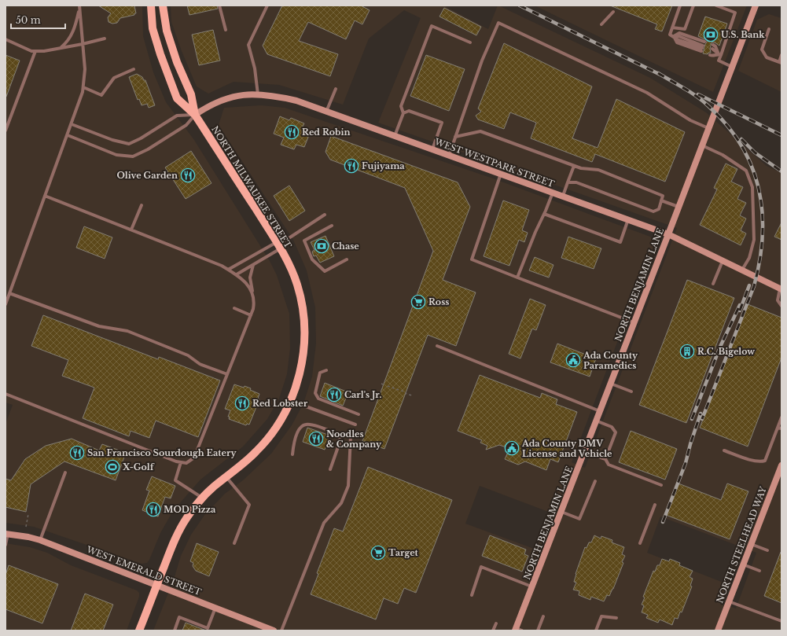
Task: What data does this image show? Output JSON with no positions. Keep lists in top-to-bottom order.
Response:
{
  "streets": {
    "main road": ["NORTH MILWAUKEE STREET"],
    "street": [
      "WEST WESTPARK STREET",
      "NORTH BENJAMIN LANE",
      "NORTH STEELHEAD WAY",
      "WEST EMERALD STREET"
    ]
  },
  "crossings": [
    ["WEST WESTPARK STREET", "NORTH MILWAUKEE STREET"],
    ["WEST WESTPARK STREET", "NORTH BENJAMIN LANE"],
    ["NORTH MILWAUKEE STREET", "WEST EMERALD STREET"]
  ],
  "places": {
    "bank": ["U.S. Bank", "Chase"],
    "restaurant": [
      "Red Robin",
      "Fujiyama",
      "Olive Garden",
      "Carl's Jr.",
      "Red Lobster",
      "Noodles & Company",
      "San Francisco Sourdough Eatery",
      "MOD Pizza"
    ],
    "supermarket": ["Ross", "Target"],
    "building": ["R.C. Bigelow"],
    "public building": ["Ada County Paramedics", "Ada County DMV License and Vehicle"],
    "sports": ["X-Golf"]
  },
  "scale_bar": "50 m"
}
